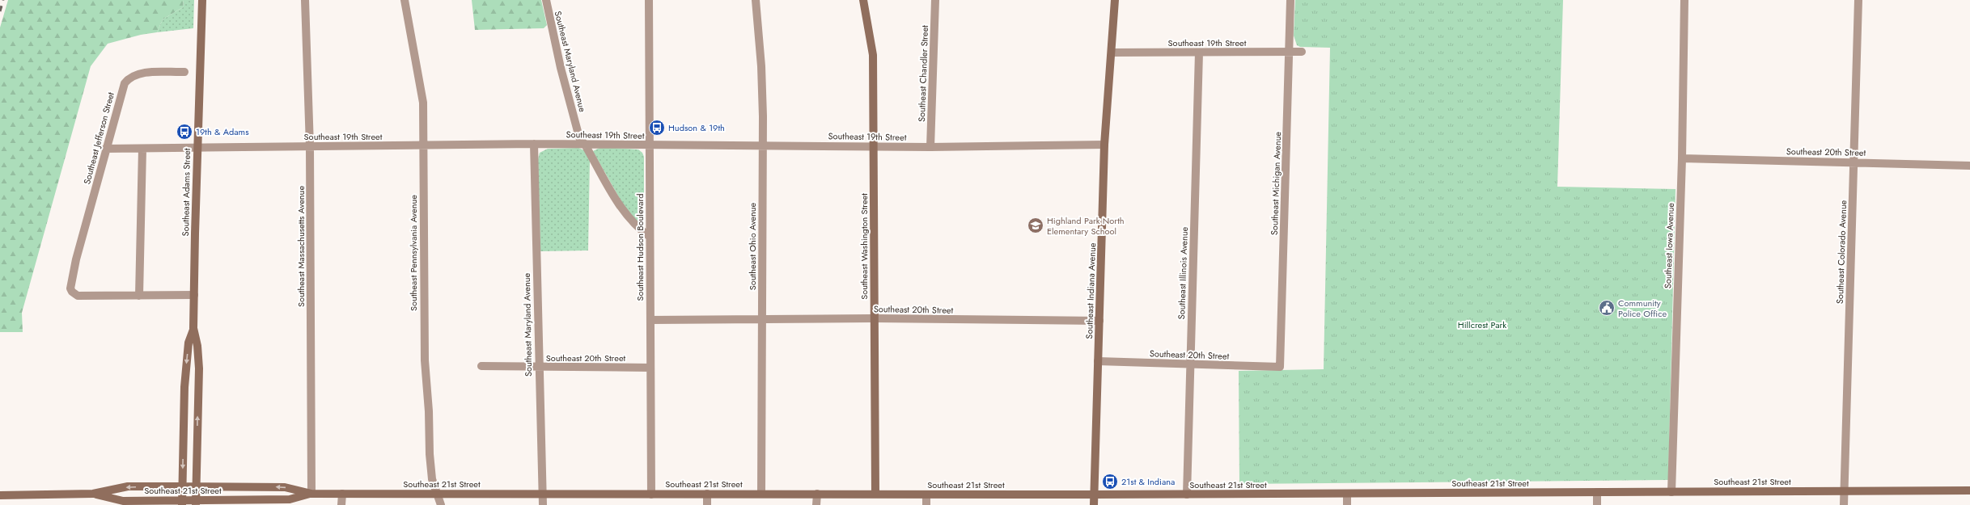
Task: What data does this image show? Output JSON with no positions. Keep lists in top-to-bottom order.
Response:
{
  "streets": {
    "main road": [
      "Southeast Adams Street",
      "Southeast Washington Street",
      "Southeast Indiana Avenue",
      "Southeast 21st Street"
    ],
    "street": [
      "Southeast 19th Street",
      "Southeast Maryland Avenue",
      "Southeast Chandler Street",
      "Southeast Jefferson Street",
      "Southeast 20th Street",
      "Southeast Michigan Avenue",
      "Southeast Iowa Avenue",
      "Southeast Massachusetts Avenue",
      "Southeast Ohio Avenue",
      "Southeast Hudson Boulevard",
      "Southeast Colorado Avenue",
      "Southeast Pennsylvania Avenue",
      "Southeast Illinois Avenue"
    ]
  },
  "crossings": [
    ["Southeast 19th Street", "Southeast Maryland Avenue"],
    ["Southeast 19th Street", "Southeast Chandler Street"],
    ["Southeast 19th Street", "Southeast Jefferson Street"],
    ["Southeast 19th Street", "Southeast Michigan Avenue"],
    ["Southeast 19th Street", "Southeast Adams Street"],
    ["Southeast 19th Street", "Southeast Massachusetts Avenue"],
    ["Southeast 19th Street", "Southeast Ohio Avenue"],
    ["Southeast 19th Street", "Southeast Washington Street"],
    ["Southeast 19th Street", "Southeast Hudson Boulevard"],
    ["Southeast 19th Street", "Southeast Pennsylvania Avenue"],
    ["Southeast 19th Street", "Southeast Illinois Avenue"],
    ["Southeast 19th Street", "Southeast Indiana Avenue"],
    ["Southeast Maryland Avenue", "Southeast 20th Street"],
    ["Southeast Maryland Avenue", "Southeast Hudson Boulevard"],
    ["Southeast Maryland Avenue", "Southeast 21st Street"],
    ["Southeast 20th Street", "Southeast Michigan Avenue"],
    ["Southeast 20th Street", "Southeast Iowa Avenue"],
    ["Southeast 20th Street", "Southeast Ohio Avenue"],
    ["Southeast 20th Street", "Southeast Washington Street"],
    ["Southeast 20th Street", "Southeast Hudson Boulevard"],
    ["Southeast 20th Street", "Southeast Colorado Avenue"],
    ["Southeast 20th Street", "Southeast Illinois Avenue"],
    ["Southeast 20th Street", "Southeast Indiana Avenue"],
    ["Southeast Adams Street", "Southeast 21st Street"],
    ["Southeast Iowa Avenue", "Southeast 21st Street"],
    ["Southeast Massachusetts Avenue", "Southeast 21st Street"],
    ["Southeast Ohio Avenue", "Southeast 21st Street"],
    ["Southeast Washington Street", "Southeast 21st Street"],
    ["Southeast Hudson Boulevard", "Southeast 21st Street"],
    ["Southeast Colorado Avenue", "Southeast 21st Street"],
    ["Southeast Pennsylvania Avenue", "Southeast 21st Street"],
    ["Southeast Illinois Avenue", "Southeast 21st Street"],
    ["Southeast Indiana Avenue", "Southeast 21st Street"]
  ],
  "parks": ["Hillcrest Park"],
  "places": {
    "bus stop": ["Hudson & 19th", "19th & Adams", "21st & Indiana"],
    "school or university": ["Highland Park North Elementary School"],
    "public building": ["Community Police Office"]
  }
}
